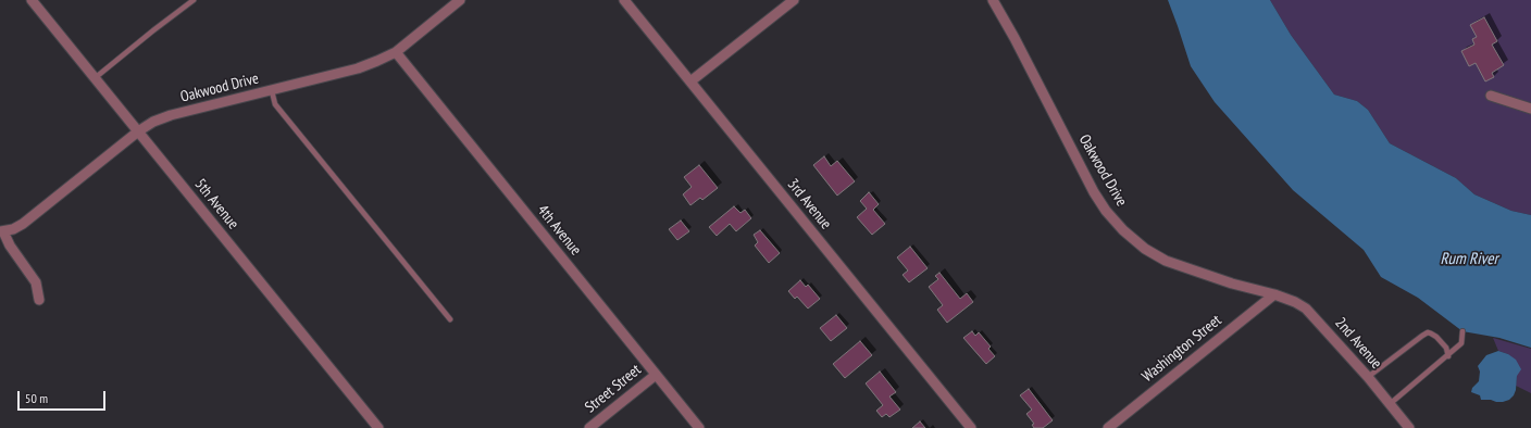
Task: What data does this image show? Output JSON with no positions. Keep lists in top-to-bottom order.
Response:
{
  "streets": {
    "street": [
      "Oakwood Drive",
      "5th Avenue",
      "3rd Avenue",
      "4th Avenue",
      "2nd Avenue",
      "Washington Street",
      "Street Street"
    ]
  },
  "crossings": [
    ["Oakwood Drive", "5th Avenue"],
    ["Oakwood Drive", "4th Avenue"],
    ["Oakwood Drive", "2nd Avenue"],
    ["Oakwood Drive", "Washington Street"],
    ["4th Avenue", "Street Street"],
    ["2nd Avenue", "Washington Street"]
  ],
  "water": ["Rum River"],
  "scale_bar": "50 m"
}
